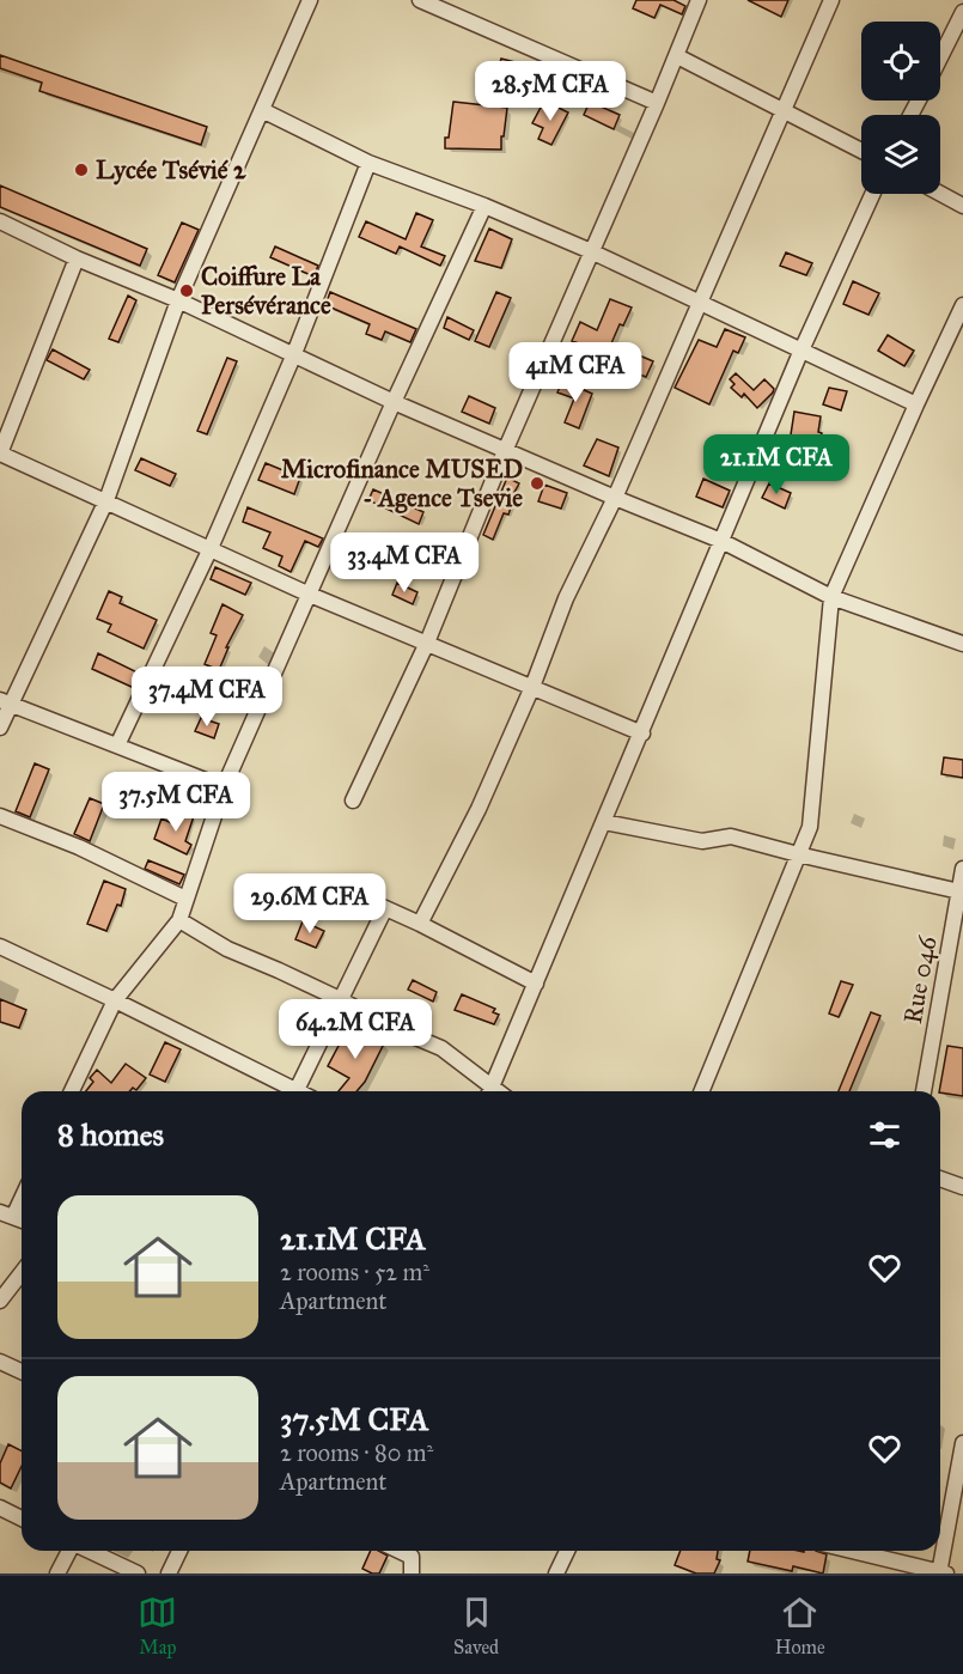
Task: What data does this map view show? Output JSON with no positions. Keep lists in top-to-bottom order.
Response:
{
  "streets": {
    "street": ["Rue 046"]
  },
  "places": ["Lycée Tsévié 2", "Coiffure La Persévérance", "Microfinance MUSED - Agence Tsevie"],
  "page": {
    "price": [
      "28.5M CFA",
      "41M CFA",
      "21.1M CFA",
      "33.4M CFA",
      "37.4M CFA",
      "37.5M CFA",
      "29.6M CFA",
      "64.2M CFA"
    ],
    "heading": "8 homes",
    "list": [
      {
        "name": "21.1M CFA",
        "note": "2 rooms · 52 m² · Apartment"
      },
      {
        "name": "37.5M CFA",
        "note": "2 rooms · 80 m² · Apartment"
      }
    ],
    "tabs": ["Map", "Saved", "Home"]
  }
}
